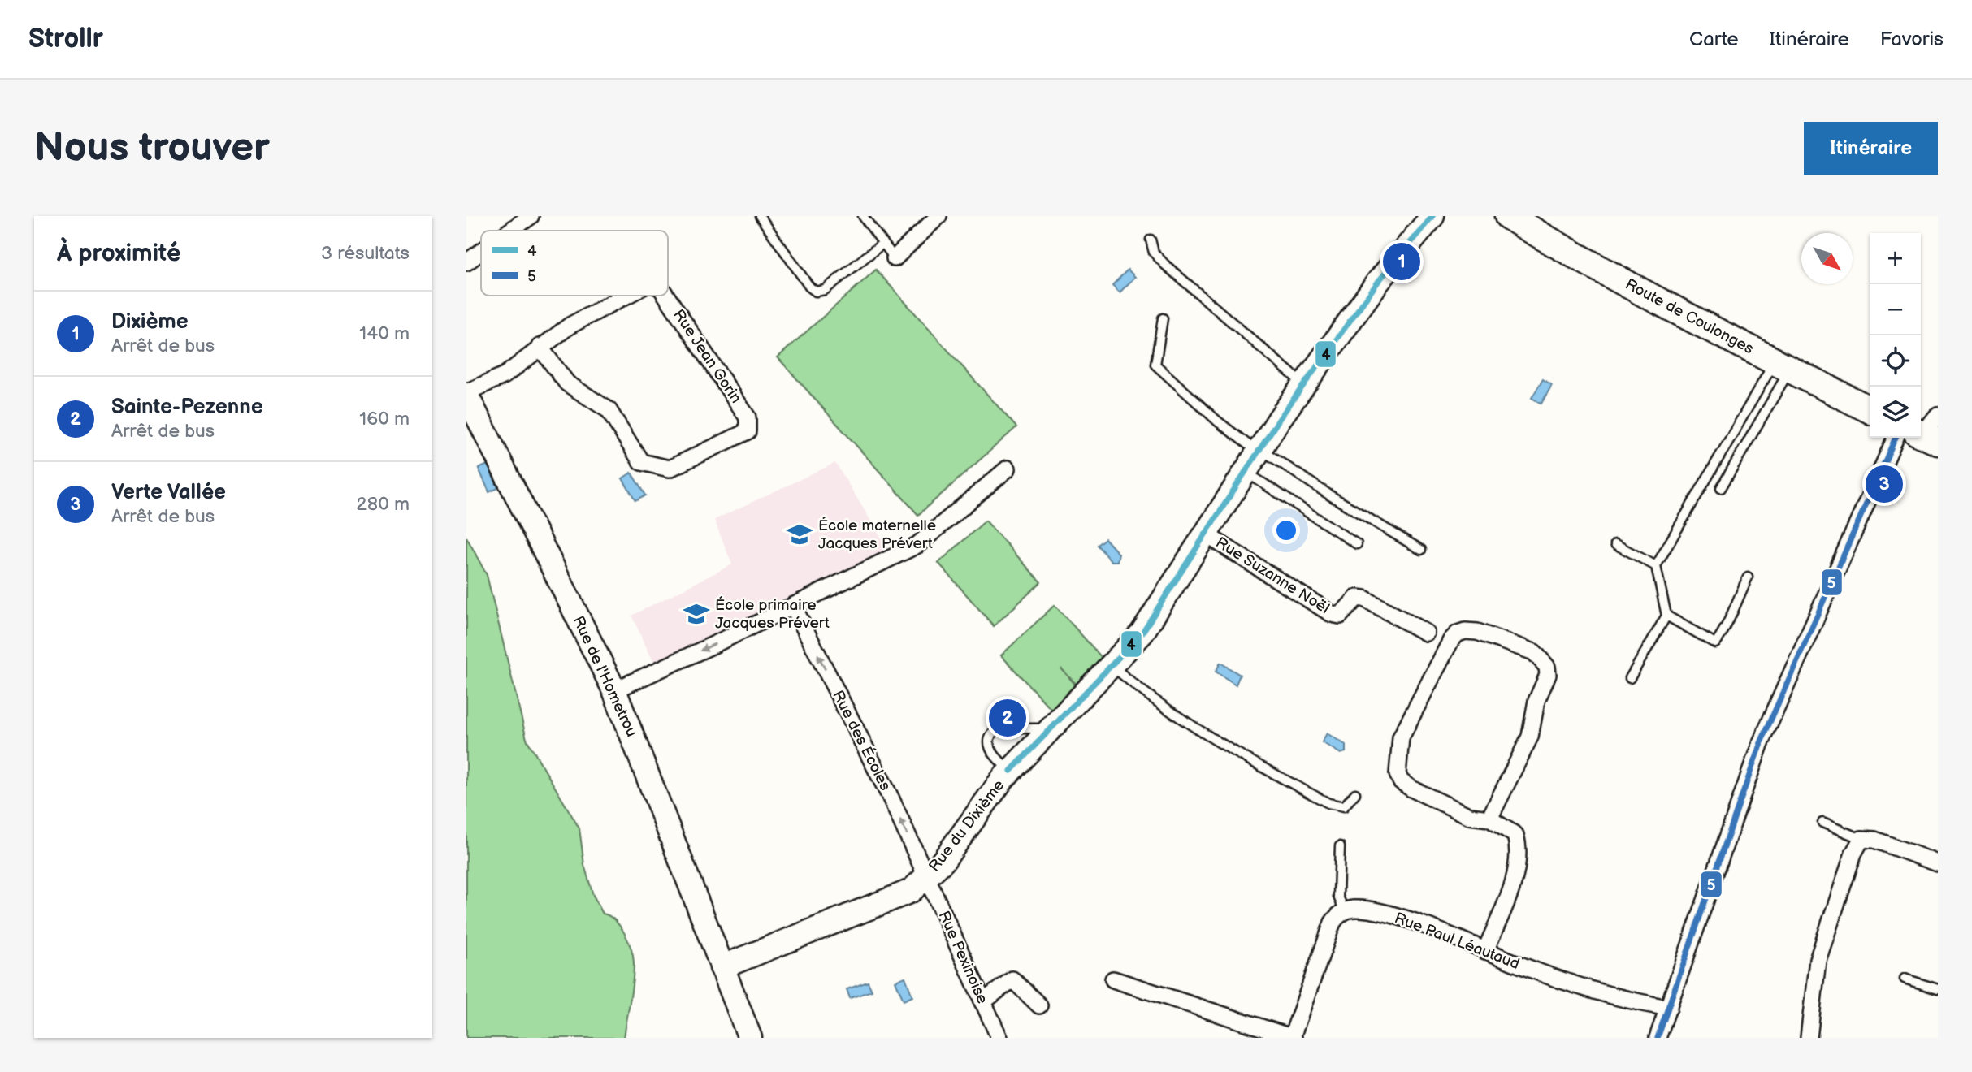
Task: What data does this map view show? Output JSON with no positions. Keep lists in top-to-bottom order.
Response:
{
  "streets": {
    "main road": ["Route de Coulonges"],
    "street": [
      "Rue Jean Gorin",
      "Rue Suzanne Noël",
      "Rue de l'Hometrou",
      "Rue des Écoles",
      "Rue du Dixième",
      "Rue Paul Léautaud",
      "Rue Pexinoise"
    ]
  },
  "crossings": [
    ["Rue Jean Gorin", "Rue de l'Hometrou"],
    ["Rue Suzanne Noël", "Rue du Dixième"],
    ["Rue de l'Hometrou", "Rue du Dixième"],
    ["Rue des Écoles", "Rue du Dixième"],
    ["Rue des Écoles", "Rue Pexinoise"],
    ["Rue du Dixième", "Rue Pexinoise"]
  ],
  "one_way": ["Rue des Écoles"],
  "places": {
    "school or university": ["École maternelle Jacques Prévert", "École primaire Jacques Prévert"]
  },
  "lines": ["transit line 4", "transit line 5"],
  "legend": ["4", "5"],
  "north": "bottom right",
  "page": {
    "header": "Strollr",
    "nav": ["Carte", "Itinéraire", "Favoris"],
    "buttons": "Itinéraire",
    "title": "Nous trouver",
    "heading": ["À proximité", "3 résultats"],
    "map_buttons": ["+", "−"],
    "pins": ["1", "3", "2"],
    "list": [
      {
        "mark": "1",
        "name": "Dixième",
        "note": "Arrêt de bus",
        "value": "140 m"
      },
      {
        "mark": "2",
        "name": "Sainte-Pezenne",
        "note": "Arrêt de bus",
        "value": "160 m"
      },
      {
        "mark": "3",
        "name": "Verte Vallée",
        "note": "Arrêt de bus",
        "value": "280 m"
      }
    ]
  }
}
